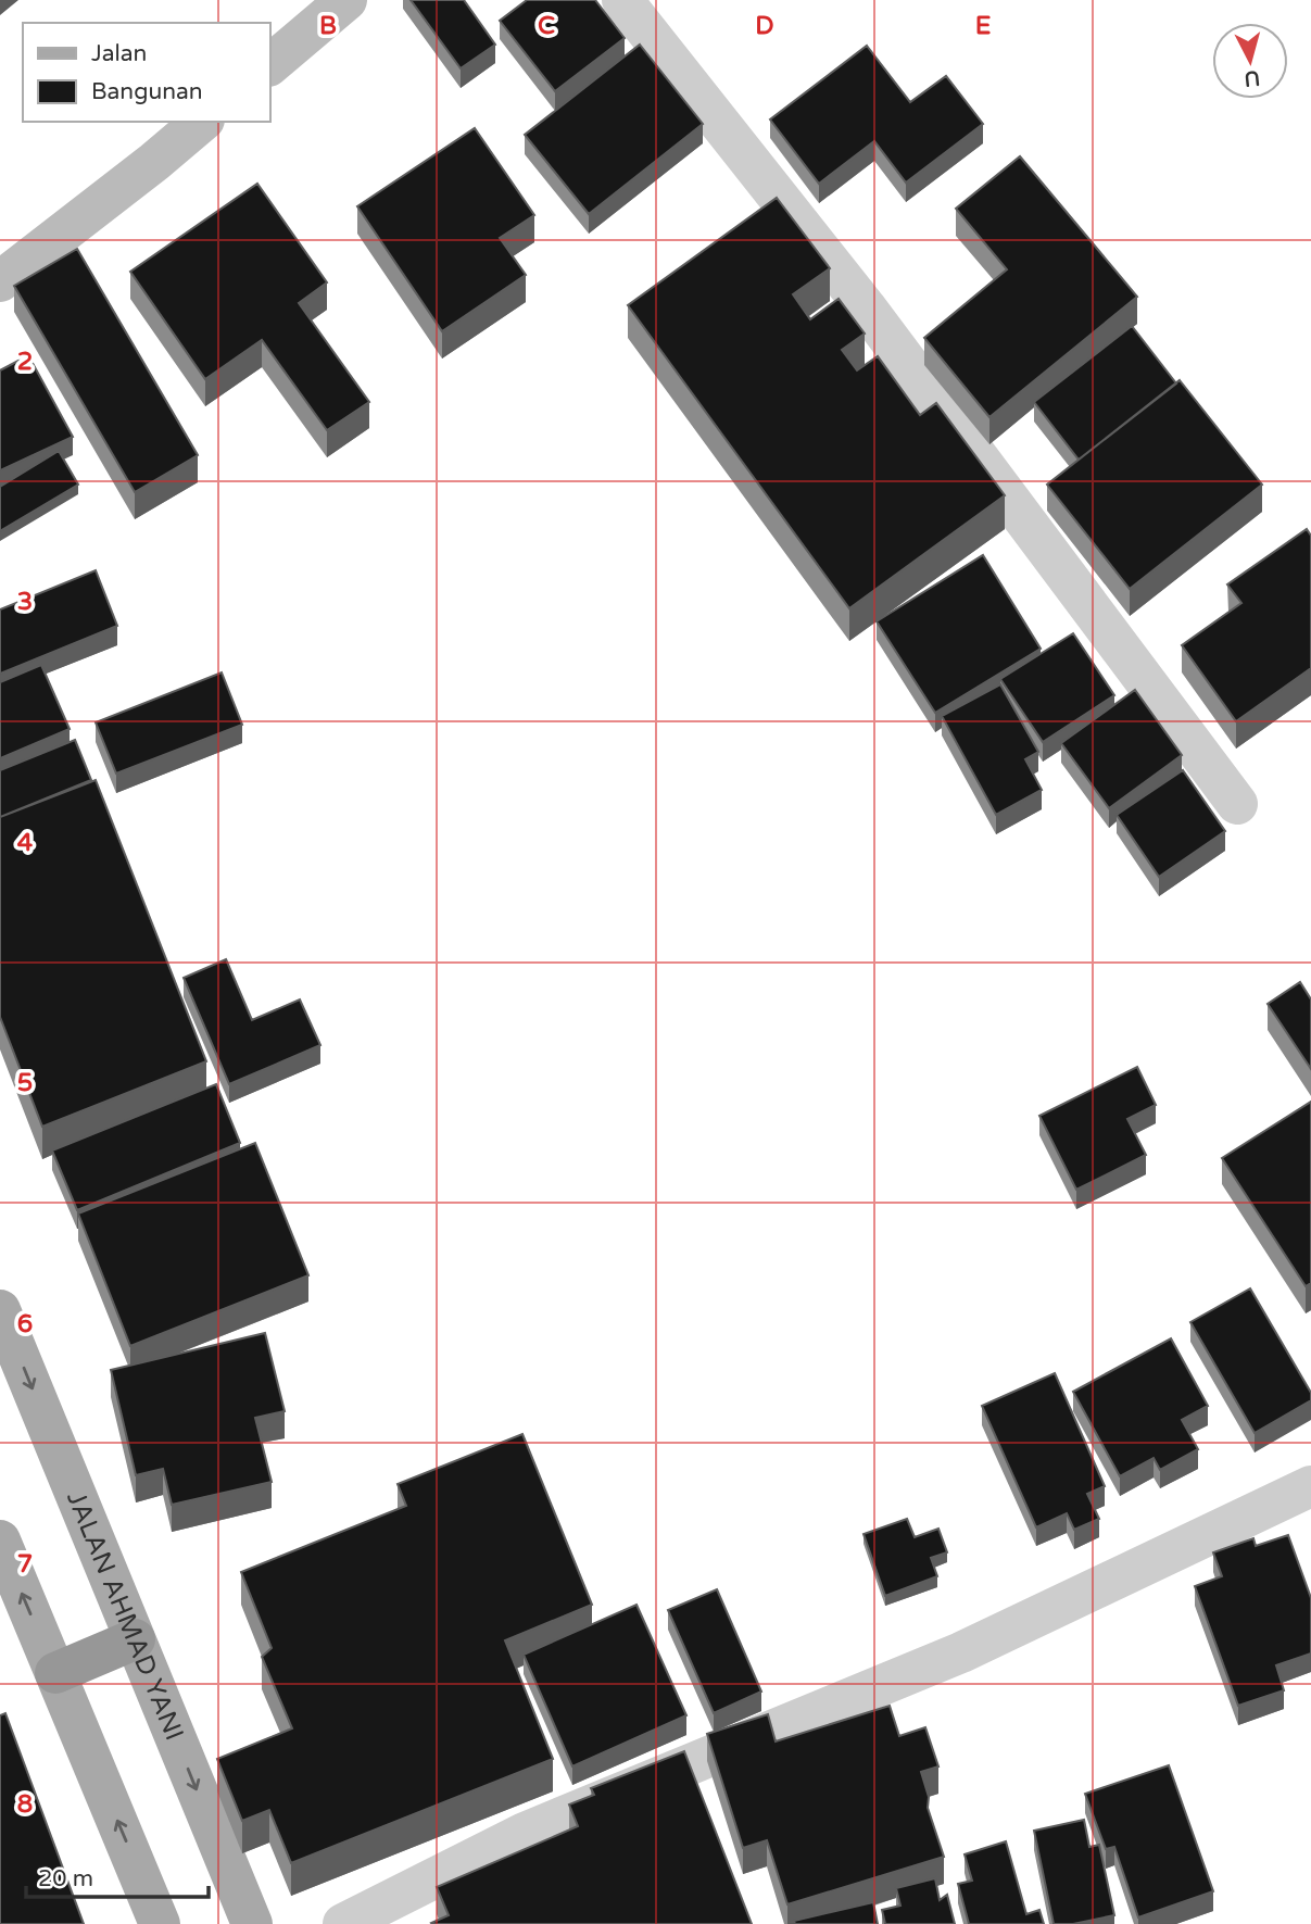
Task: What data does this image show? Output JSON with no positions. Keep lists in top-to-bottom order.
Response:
{
  "streets": {
    "main road": ["JALAN AHMAD YANI"]
  },
  "legend": ["Jalan", "Bangunan"],
  "scale_bar": "20 m",
  "north": "bottom",
  "grid": {
    "columns": [
      "B",
      "C",
      "D",
      "E"
    ],
    "rows": [
      "2",
      "3",
      "4",
      "5",
      "6",
      "7",
      "8"
    ]
  }
}
